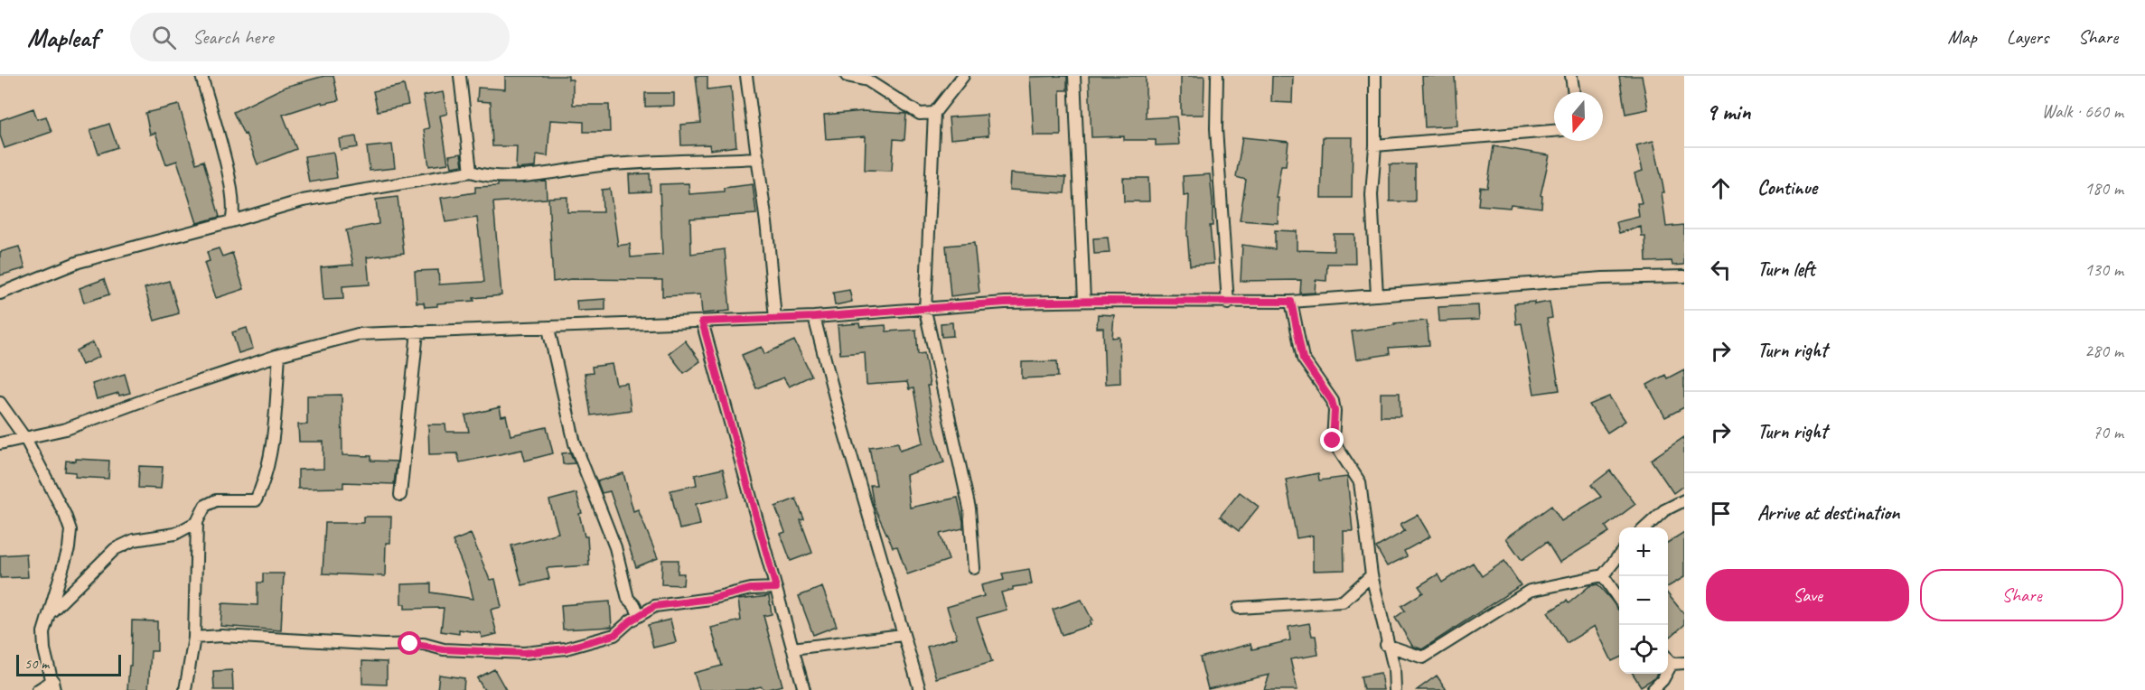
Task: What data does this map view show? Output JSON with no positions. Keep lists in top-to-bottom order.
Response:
{
  "scale_bar": "50 m",
  "north": "bottom",
  "page": {
    "header": "Mapleaf",
    "search": "Search here",
    "nav": ["Map", "Layers", "Share"],
    "heading": ["9 min", "Walk · 660 m"],
    "list": [
      ["Continue", "180 m"],
      ["Turn left", "130 m"],
      ["Turn right", "280 m"],
      ["Turn right", "70 m"],
      "Arrive at destination"
    ],
    "map_buttons": ["+", "−"],
    "buttons": ["Save", "Share"],
    "scale": "50 m"
  }
}
